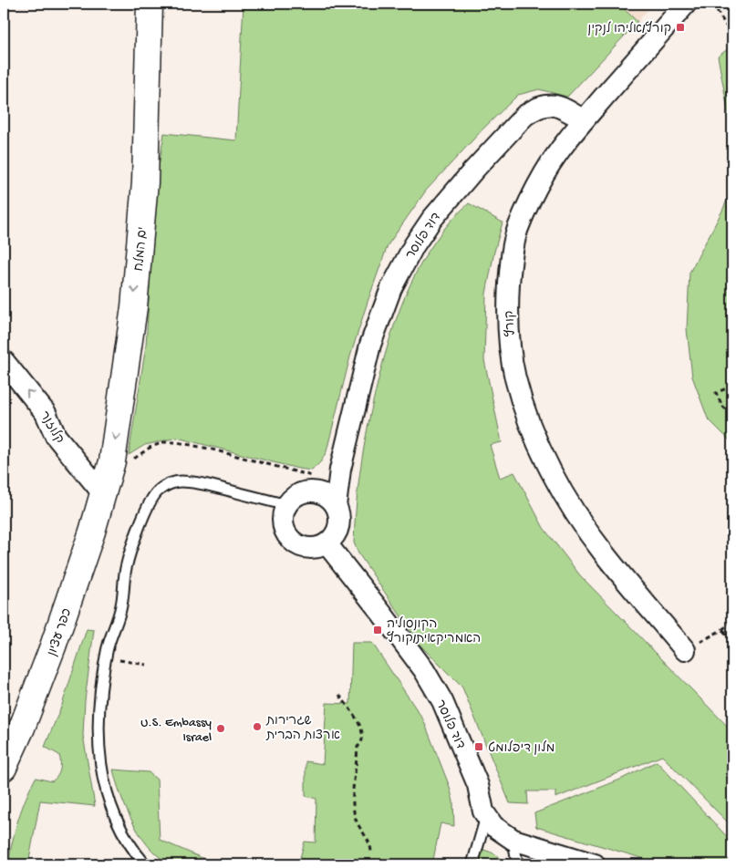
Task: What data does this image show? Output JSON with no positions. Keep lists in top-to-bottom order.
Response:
{
  "streets": {
    "street": [
      "דוד פלוסר",
      "ים המלח",
      "קורץ",
      "קלוזנר",
      "כפר עציון"
    ]
  },
  "crossings": [
    ["דוד פלוסר", "קורץ"],
    ["ים המלח", "קלוזנר"],
    ["ים המלח", "כפר עציון"],
    ["קלוזנר", "כפר עציון"]
  ],
  "one_way": ["ים המלח", "קלוזנר"],
  "places": {
    "transit": ["קורץ/אליהו לנקין", "הקונסוליה האמריקאית/קורץ", "מלון דיפלומט"],
    "other": ["שגרירות ארצות הברית", "U.S. Embassy Israel"]
  }
}
